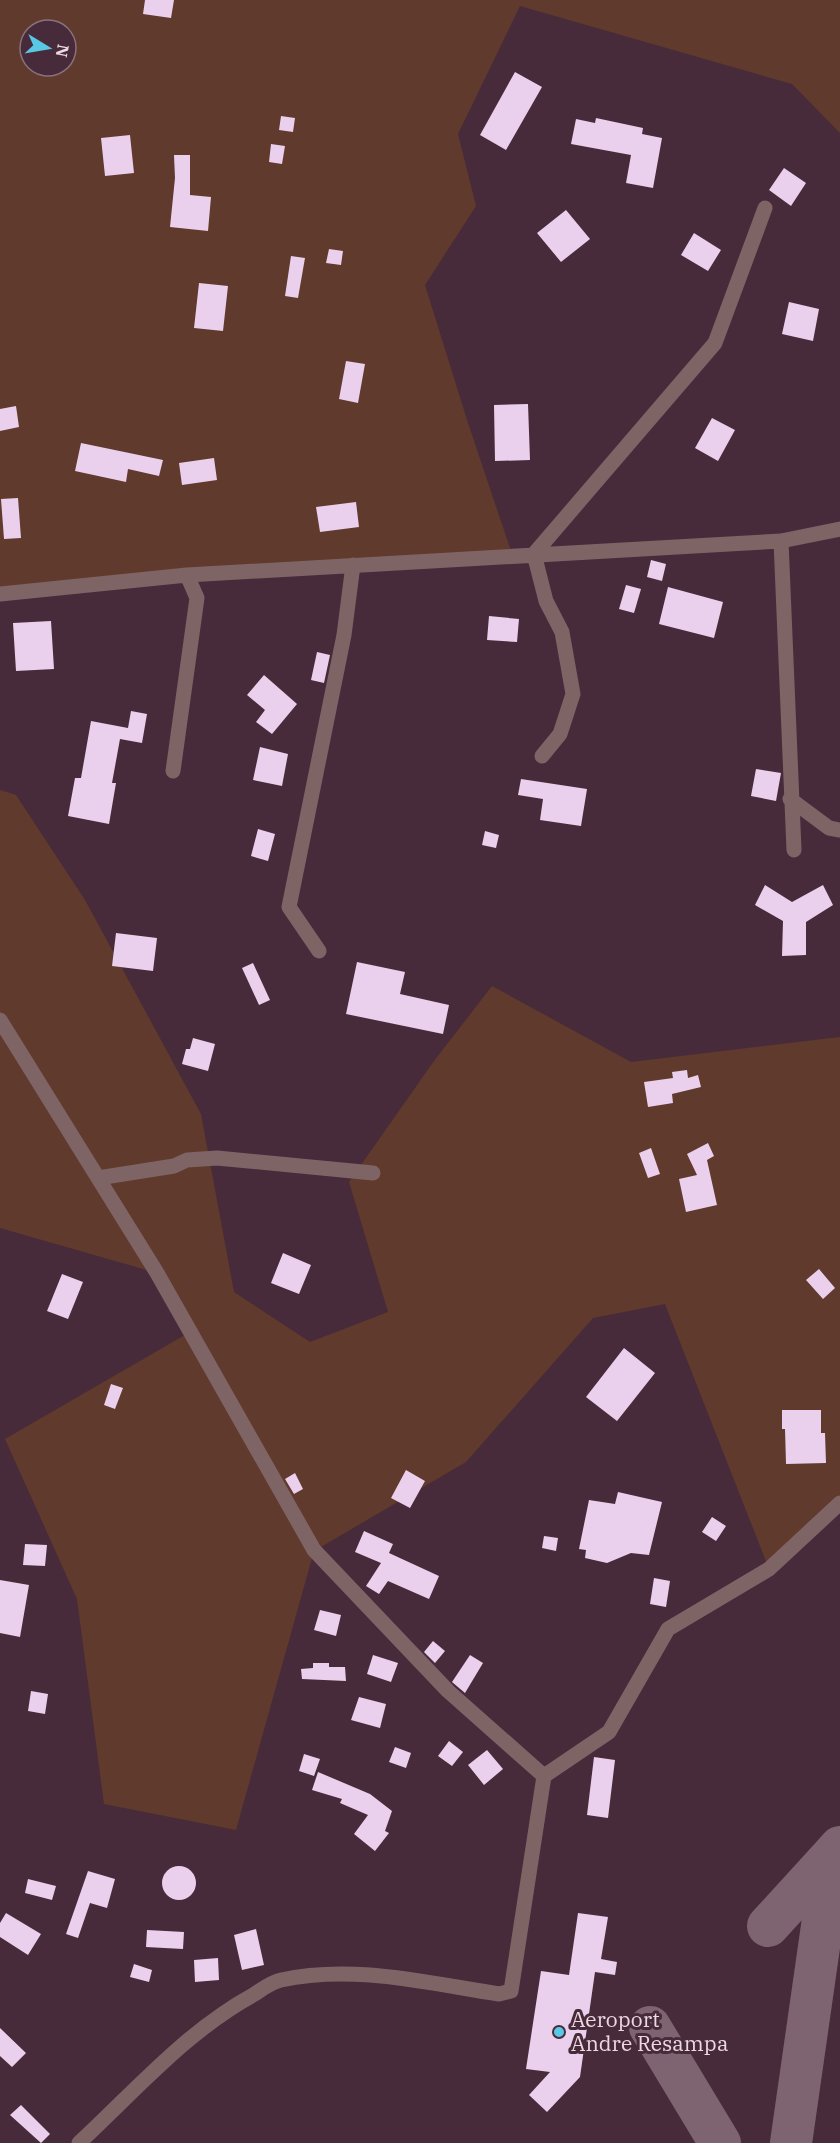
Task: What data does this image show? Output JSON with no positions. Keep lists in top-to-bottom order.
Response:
{
  "places": ["Aeroport Andre Resampa"],
  "north": "right"
}
